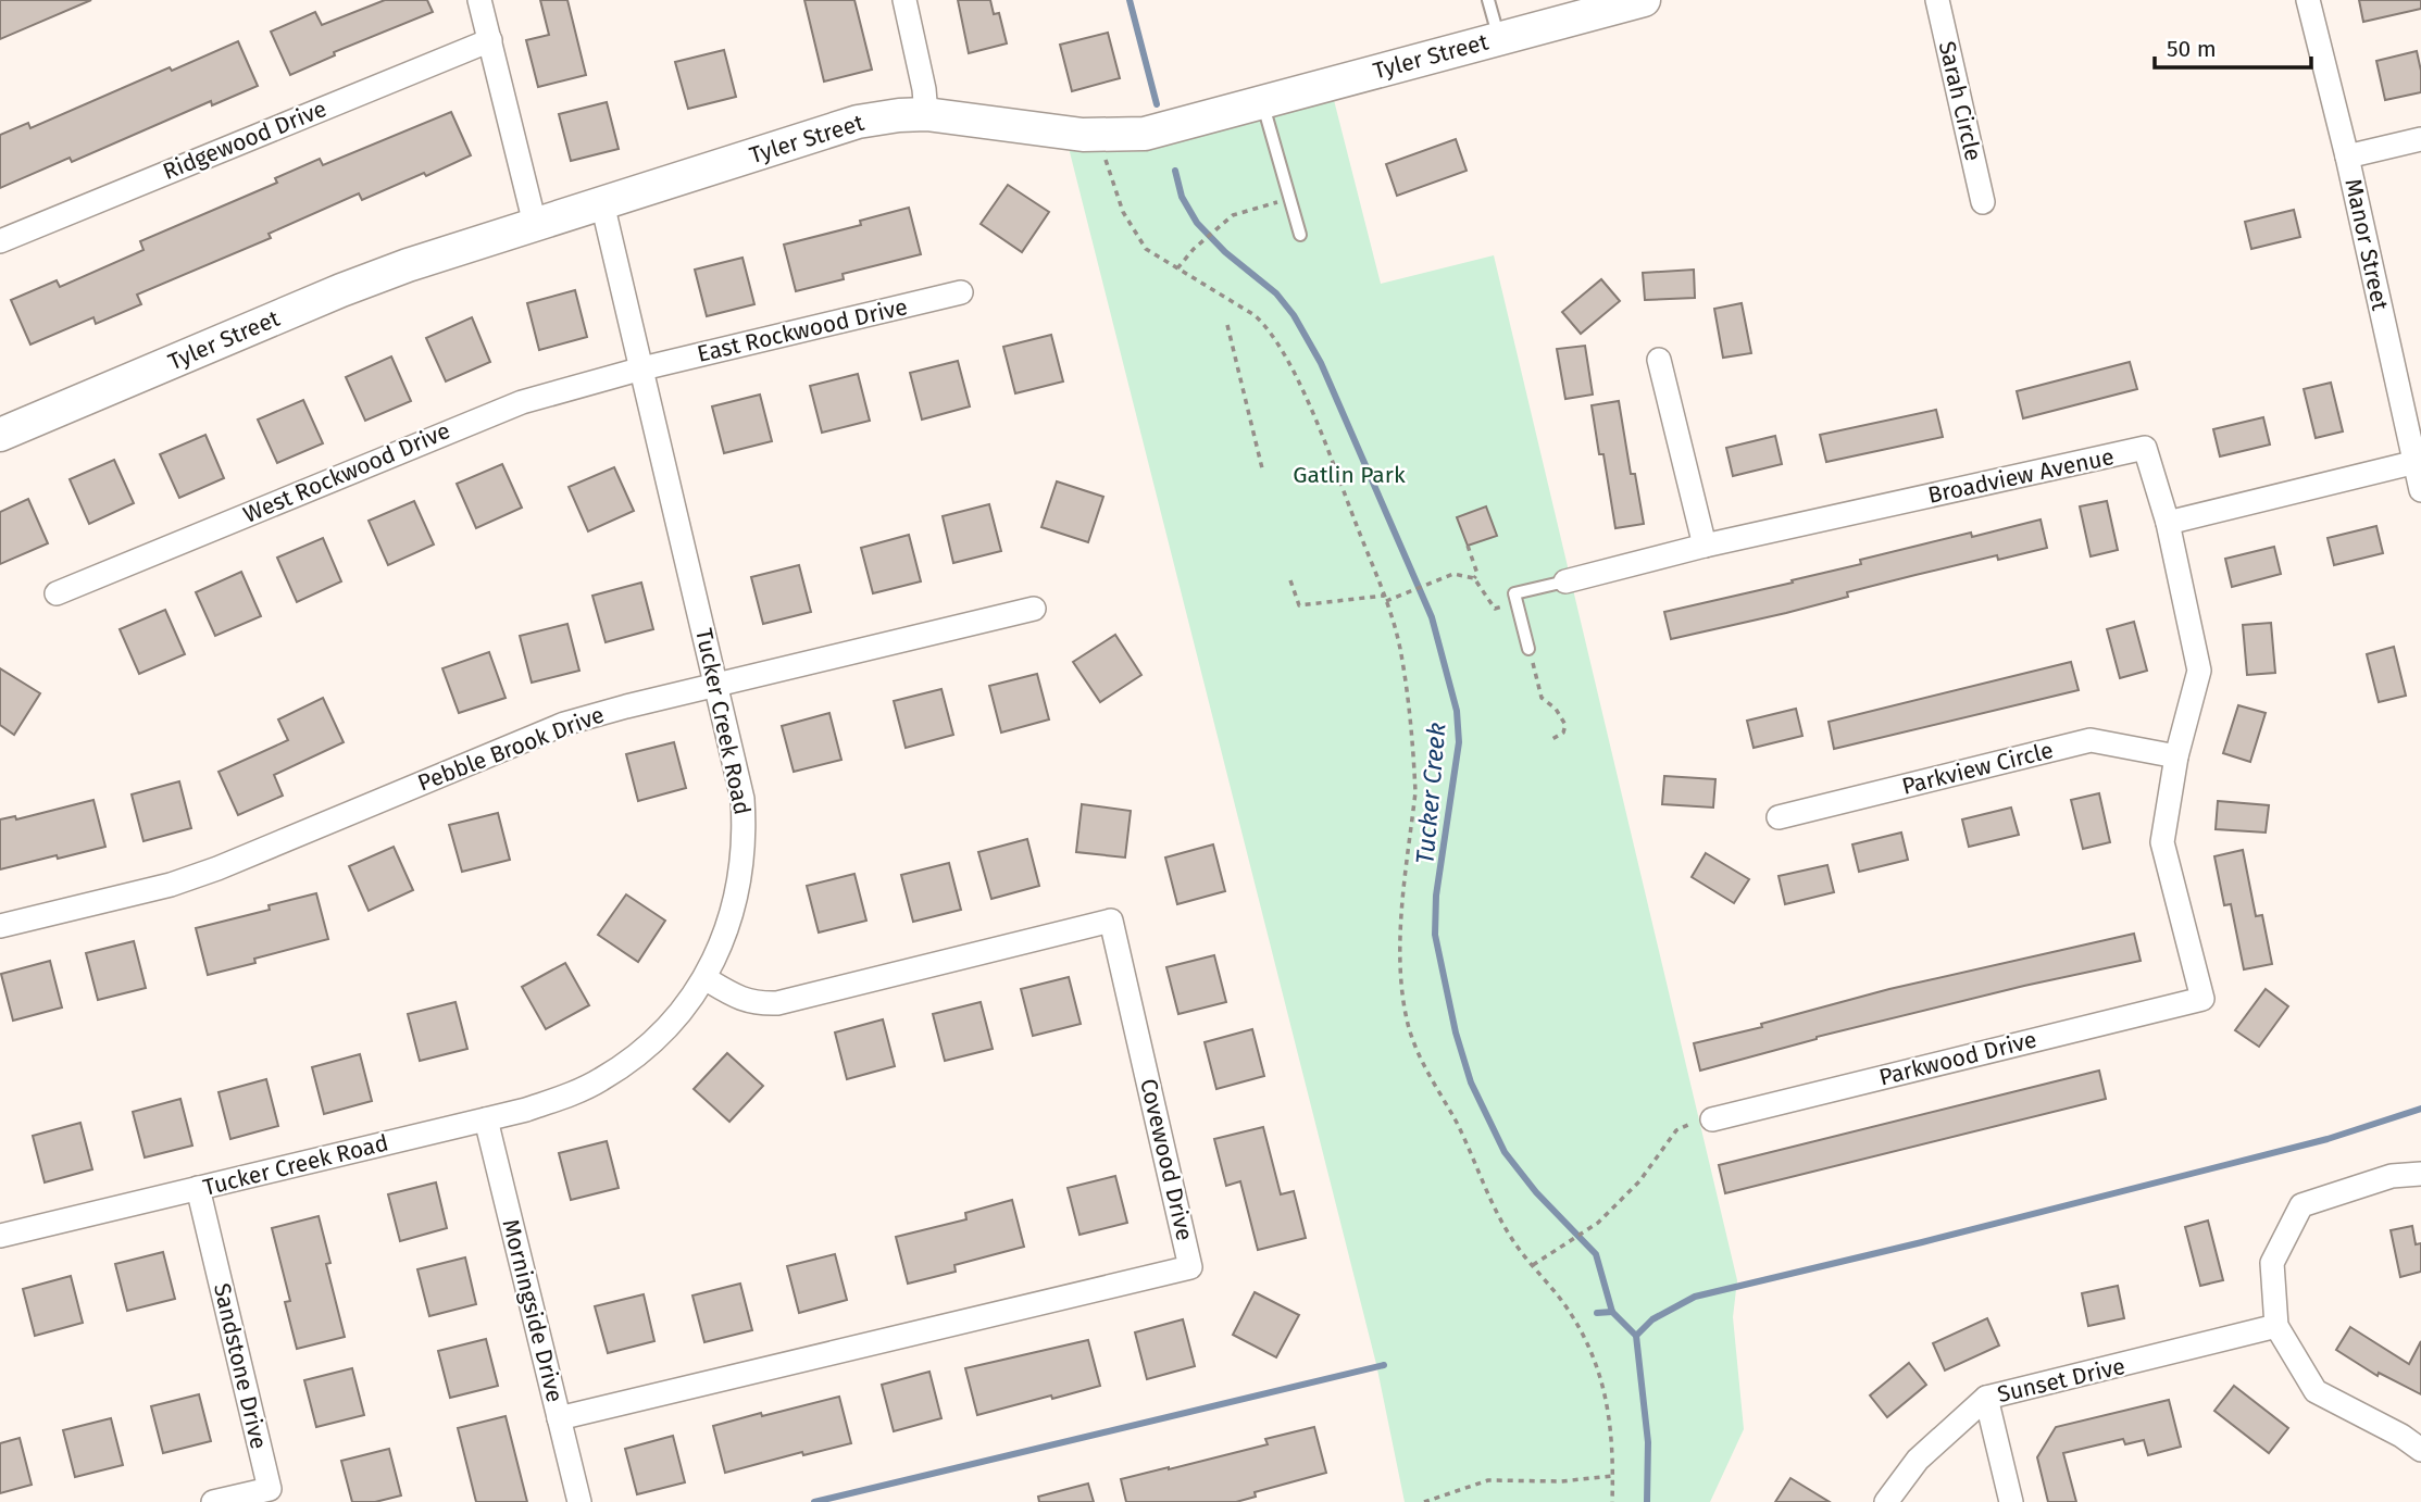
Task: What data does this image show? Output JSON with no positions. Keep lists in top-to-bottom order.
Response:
{
  "streets": {
    "street": [
      "Tyler Street",
      "Sarah Circle",
      "Ridgewood Drive",
      "Manor Street",
      "East Rockwood Drive",
      "West Rockwood Drive",
      "Broadview Avenue",
      "Tucker Creek Road",
      "Pebble Brook Drive",
      "Parkview Circle",
      "Parkwood Drive",
      "Covewood Drive",
      "Morningside Drive",
      "Sandstone Drive",
      "Sunset Drive"
    ]
  },
  "crossings": [
    ["Tyler Street", "Tucker Creek Road"],
    ["East Rockwood Drive", "West Rockwood Drive"],
    ["East Rockwood Drive", "Tucker Creek Road"],
    ["West Rockwood Drive", "Tucker Creek Road"],
    ["Tucker Creek Road", "Pebble Brook Drive"],
    ["Tucker Creek Road", "Covewood Drive"],
    ["Tucker Creek Road", "Morningside Drive"],
    ["Tucker Creek Road", "Sandstone Drive"],
    ["Parkview Circle", "Parkwood Drive"],
    ["Covewood Drive", "Morningside Drive"]
  ],
  "water": ["Tucker Creek"],
  "parks": ["Gatlin Park"],
  "scale_bar": "50 m"
}
